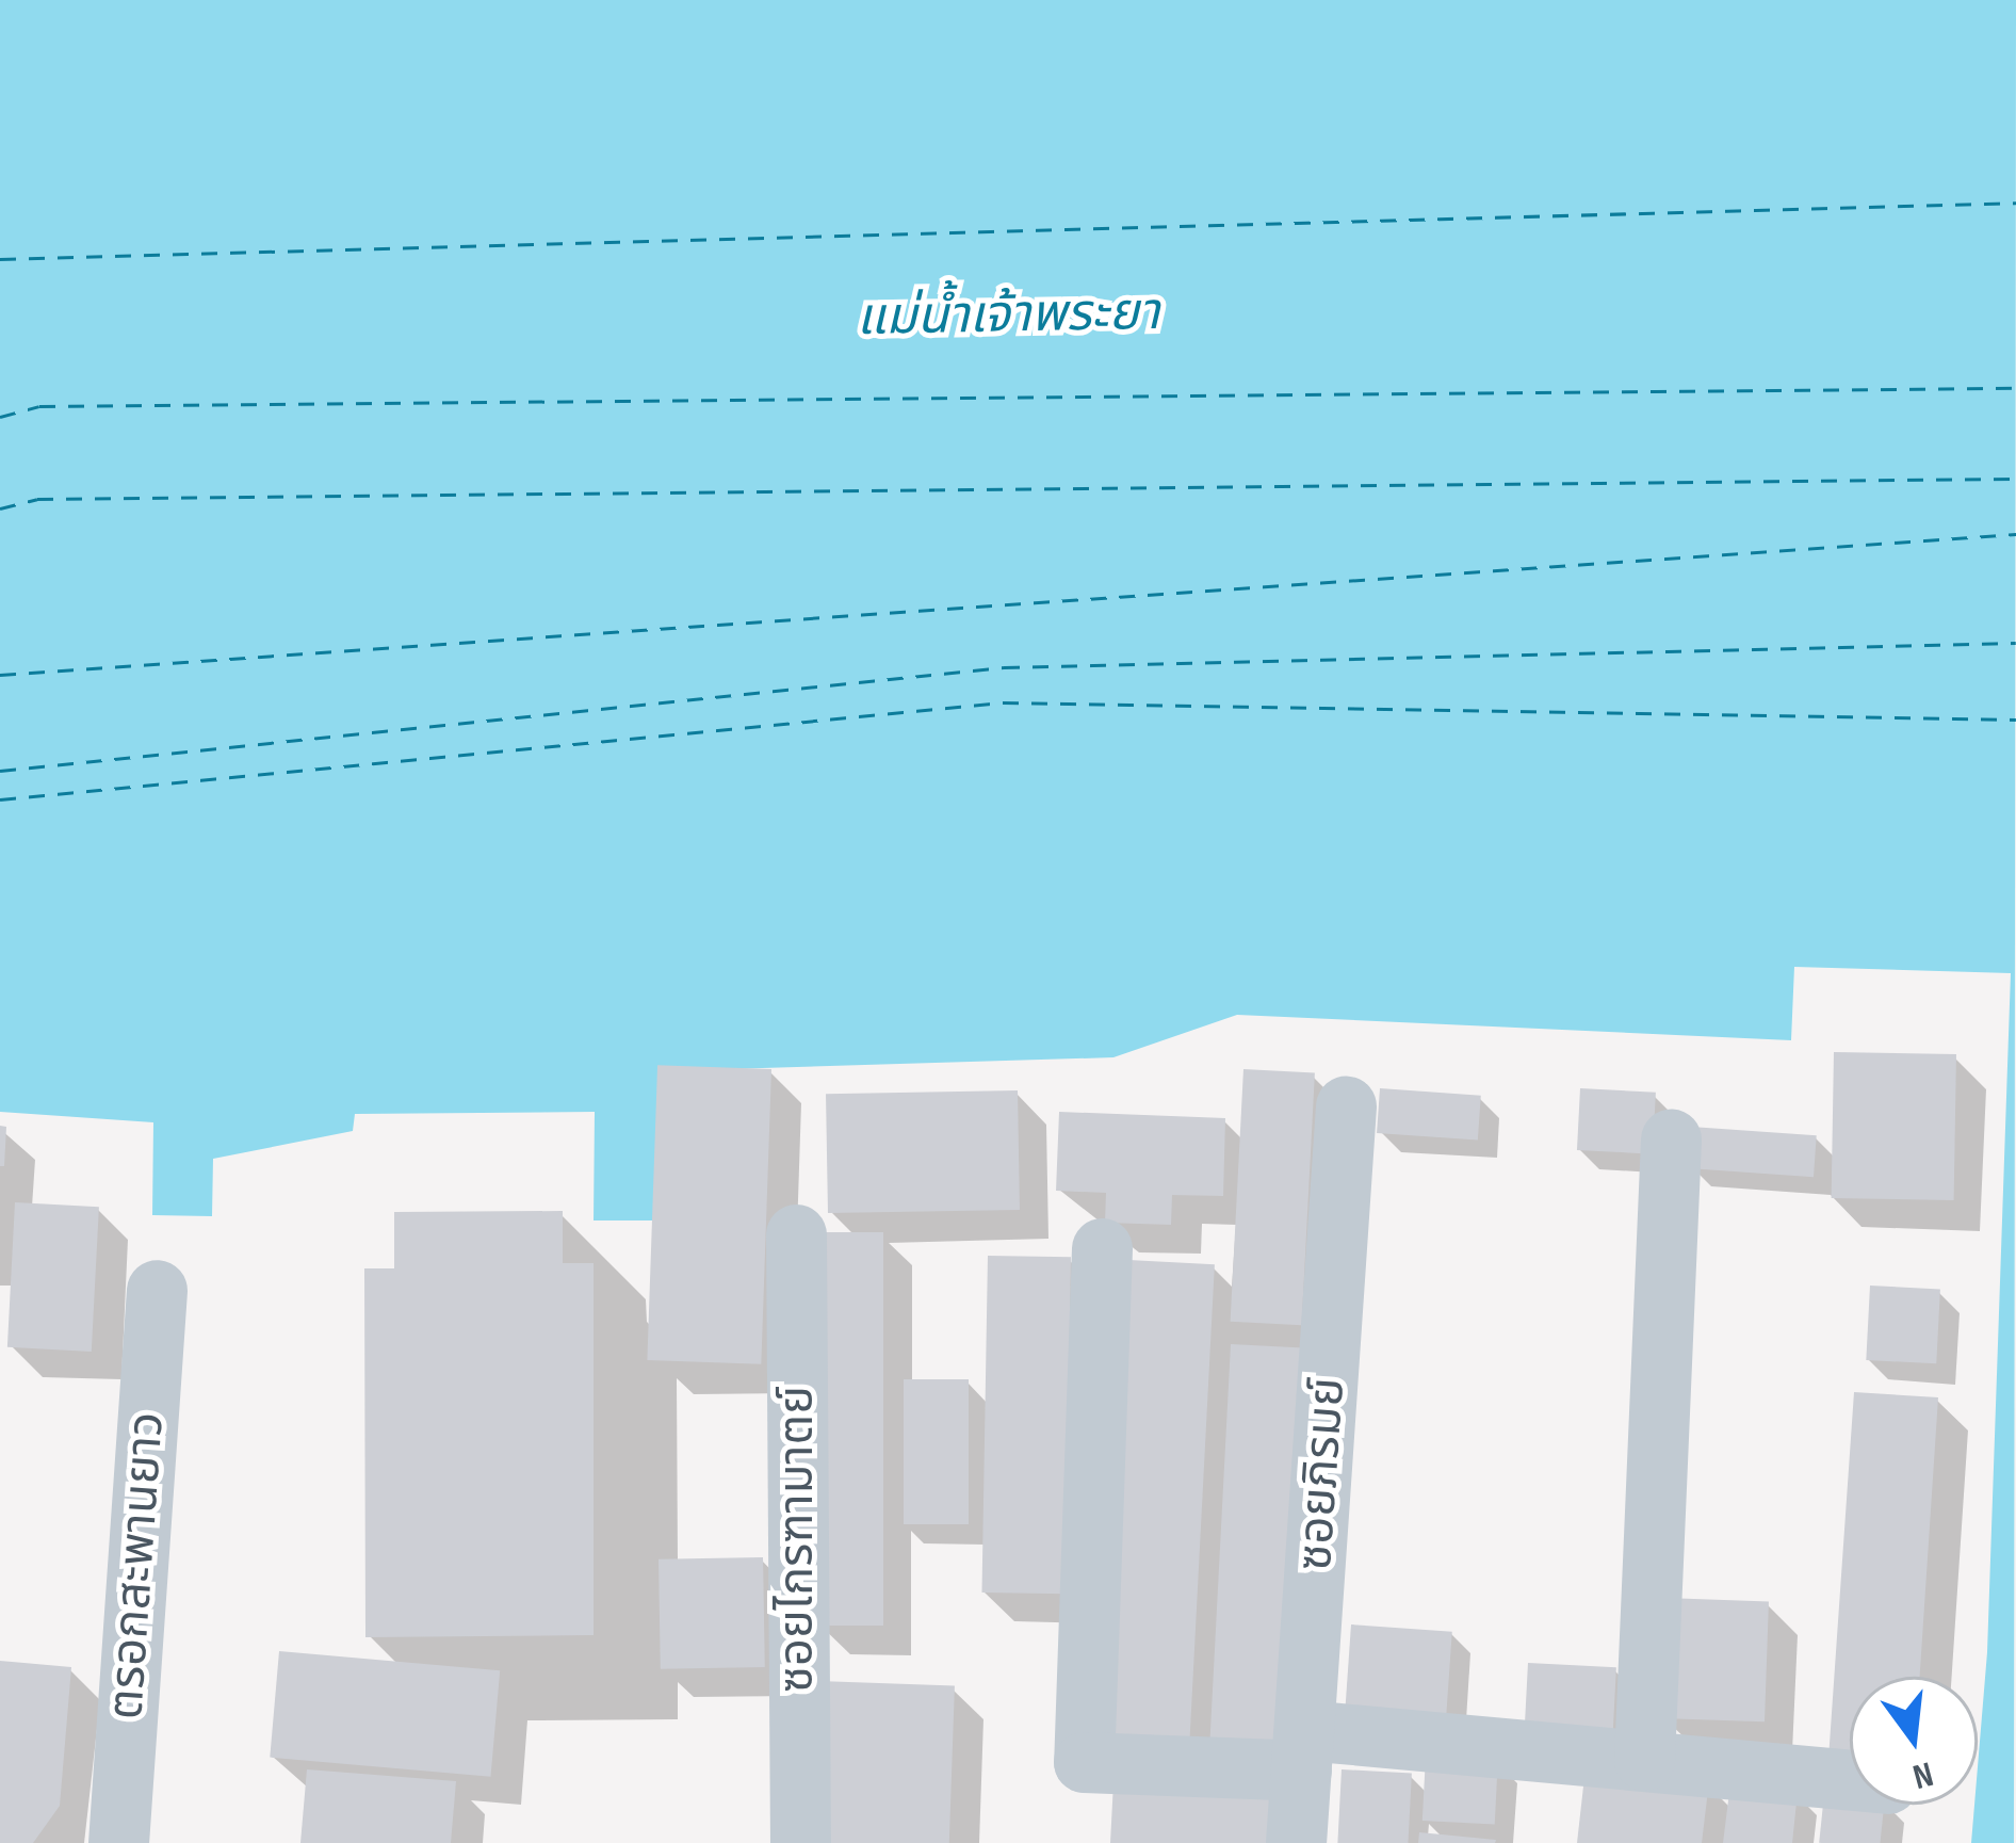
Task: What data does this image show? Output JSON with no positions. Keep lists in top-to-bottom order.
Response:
{
  "streets": {
    "street": ["ซอยภิรมย์", "ซอยไกรฑามาตย์", "ตรอกสะพานยาว"]
  },
  "water": ["แม่น้ำเจ้าพระยา"],
  "north": "bottom"
}
